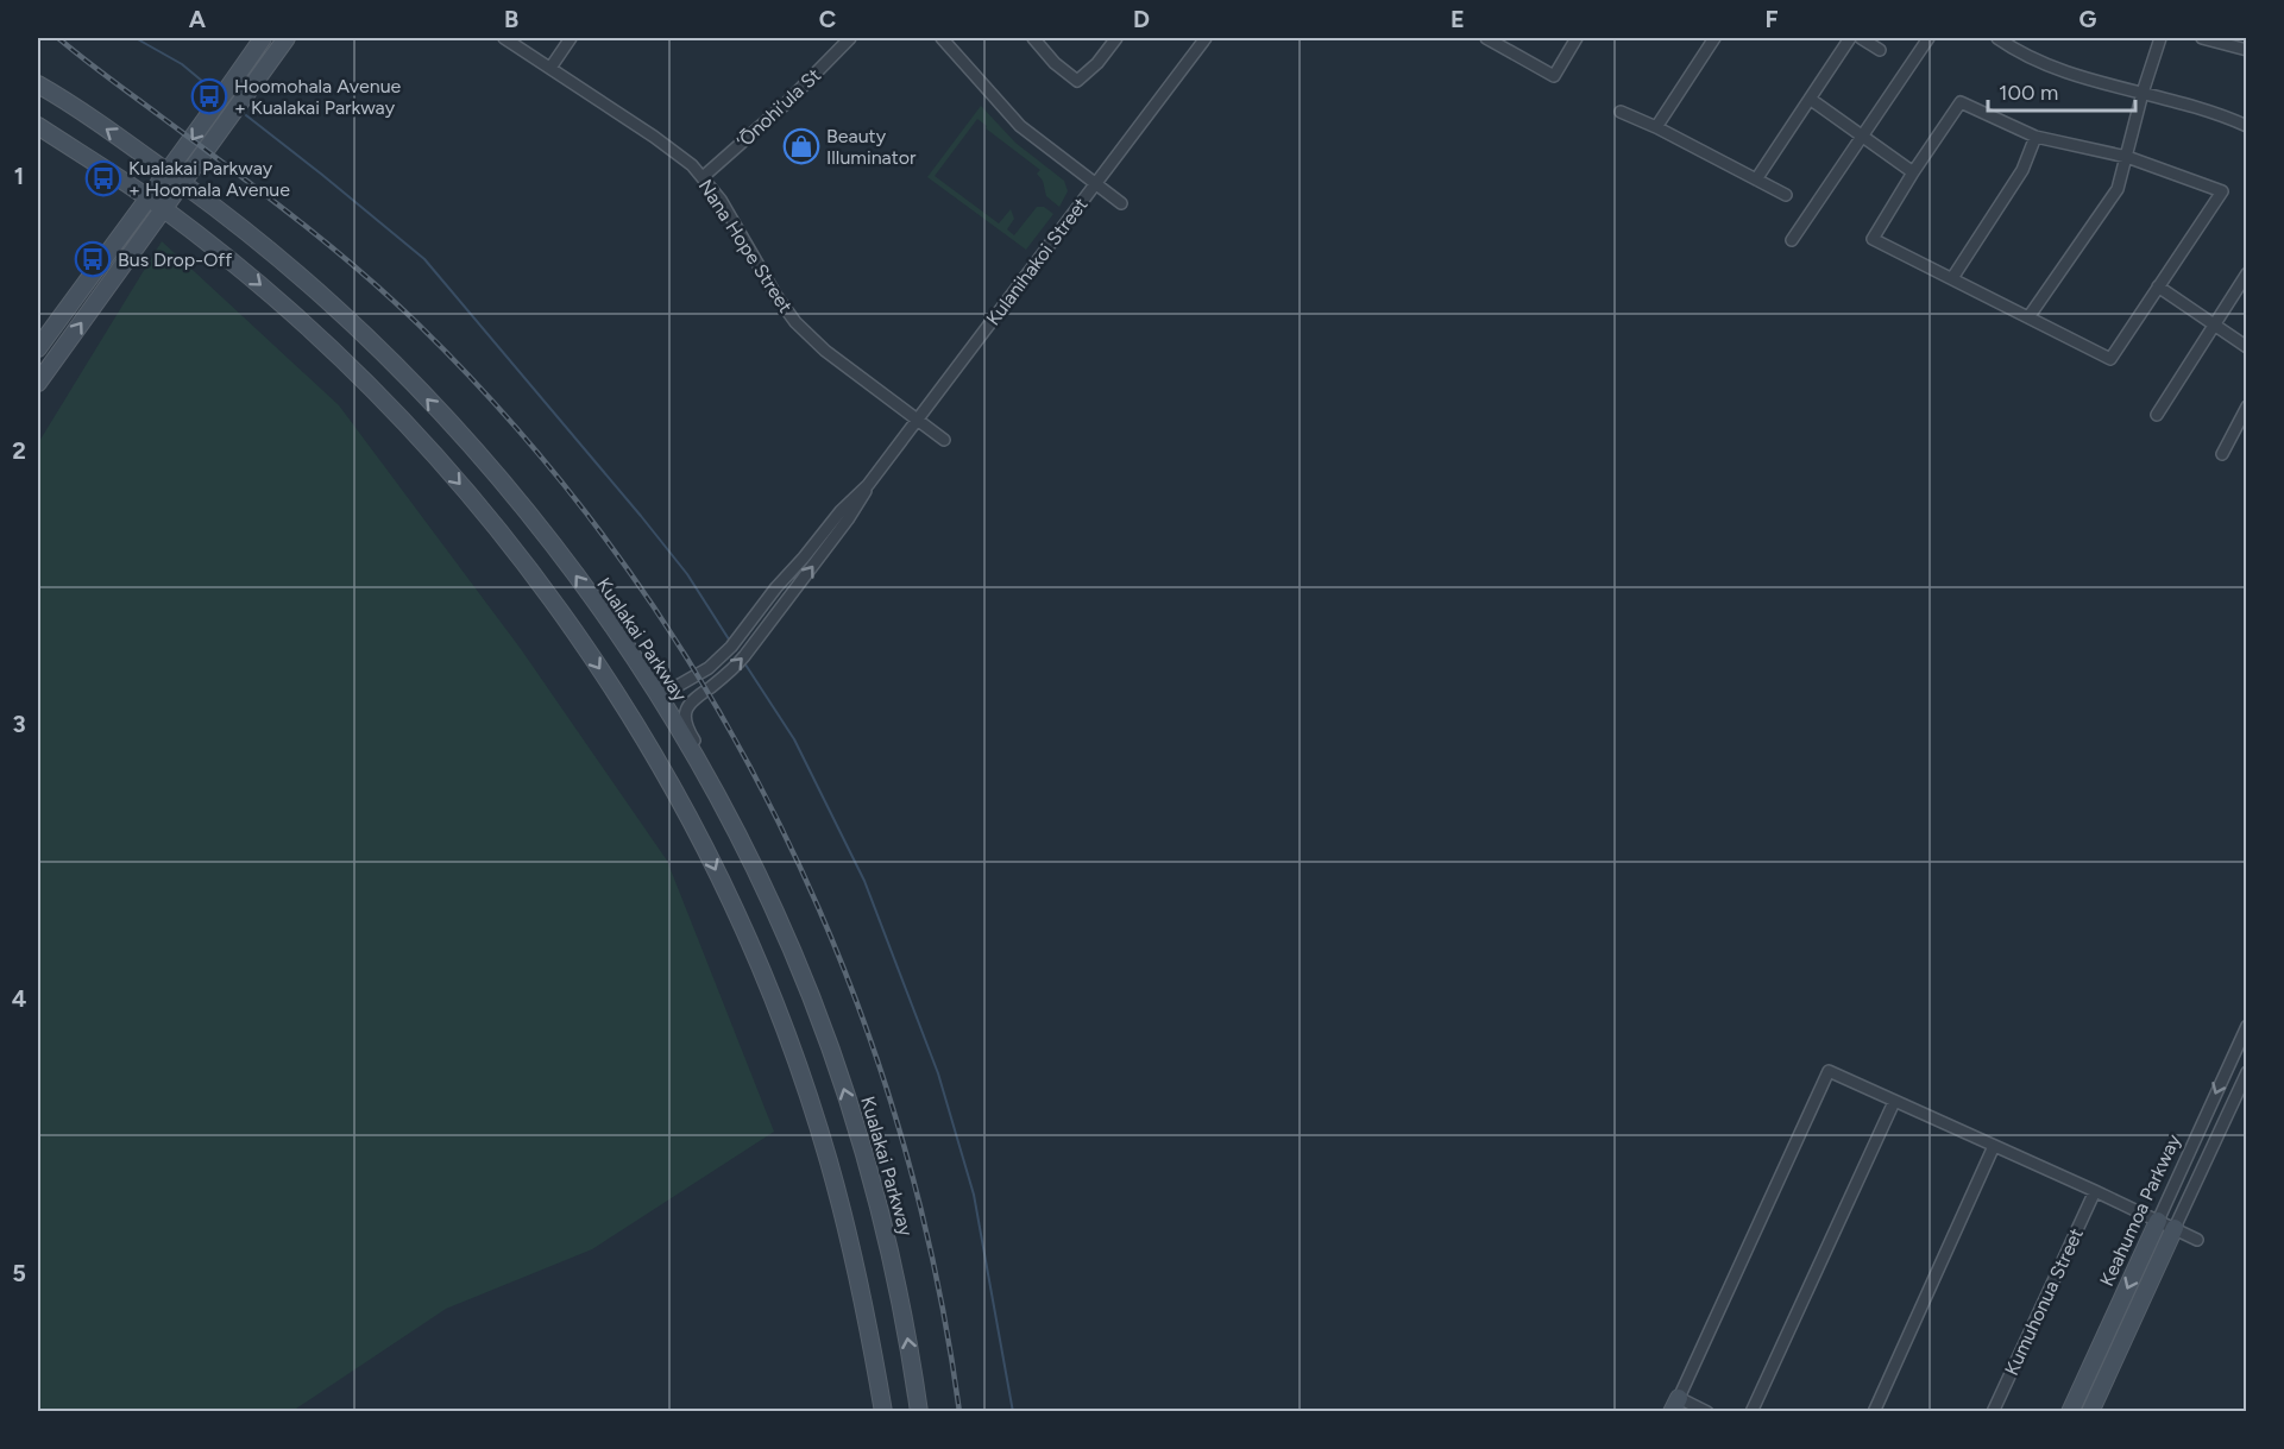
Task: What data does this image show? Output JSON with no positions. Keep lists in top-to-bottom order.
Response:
{
  "streets": {
    "main road": ["Kualakai Parkway", "Keahumoa Parkway"],
    "street": [
      "‘Ōnohi‘ula St",
      "Nana Hope Street",
      "Kulanihakoi Street",
      "Kumuhonua Street"
    ]
  },
  "crossings": [
    ["‘Ōnohi‘ula St", "Nana Hope Street"],
    ["Nana Hope Street", "Kulanihakoi Street"],
    ["Kulanihakoi Street", "Kualakai Parkway"]
  ],
  "places": {
    "bus stop": ["Hoomohala Avenue + Kualakai Parkway", "Kualakai Parkway + Hoomala Avenue", "Bus Drop-Off"],
    "shop": ["Beauty Illuminator"]
  },
  "scale_bar": "100 m",
  "grid": {
    "columns": [
      "A",
      "B",
      "C",
      "D",
      "E",
      "F",
      "G"
    ],
    "rows": [
      "1",
      "2",
      "3",
      "4",
      "5"
    ]
  }
}
